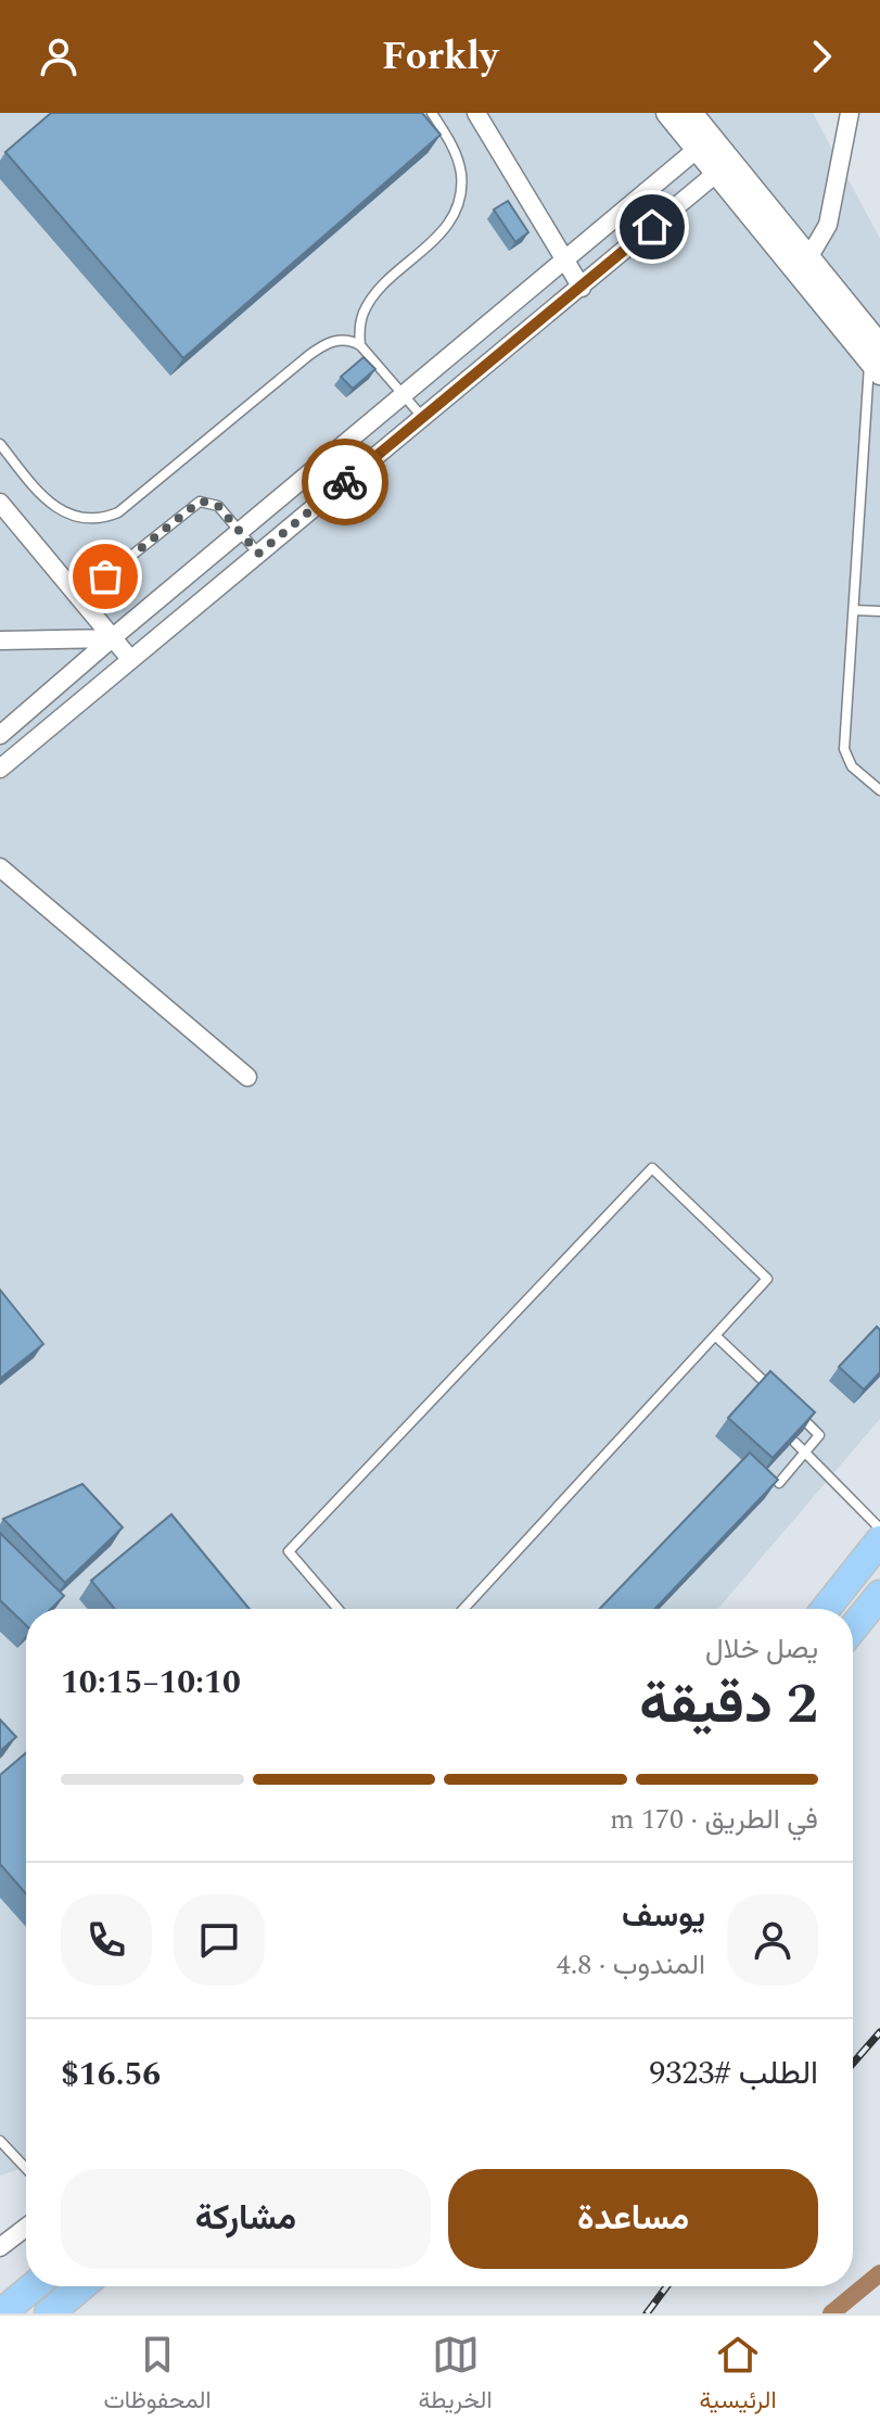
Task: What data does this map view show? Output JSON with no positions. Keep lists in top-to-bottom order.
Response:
{
  "page": {
    "header": "Forkly",
    "heading": ["2 دقيقة", "يصل خلال", "10:10–10:15"],
    "panel": [
      "يوسف",
      "المندوب · 4.8",
      "الطلب #9323",
      "$16.56"
    ],
    "bar": "في الطريق · 170 m",
    "buttons": ["مساعدة", "مشاركة"],
    "tabs": ["الرئيسية", "الخريطة", "المحفوظات"]
  }
}
